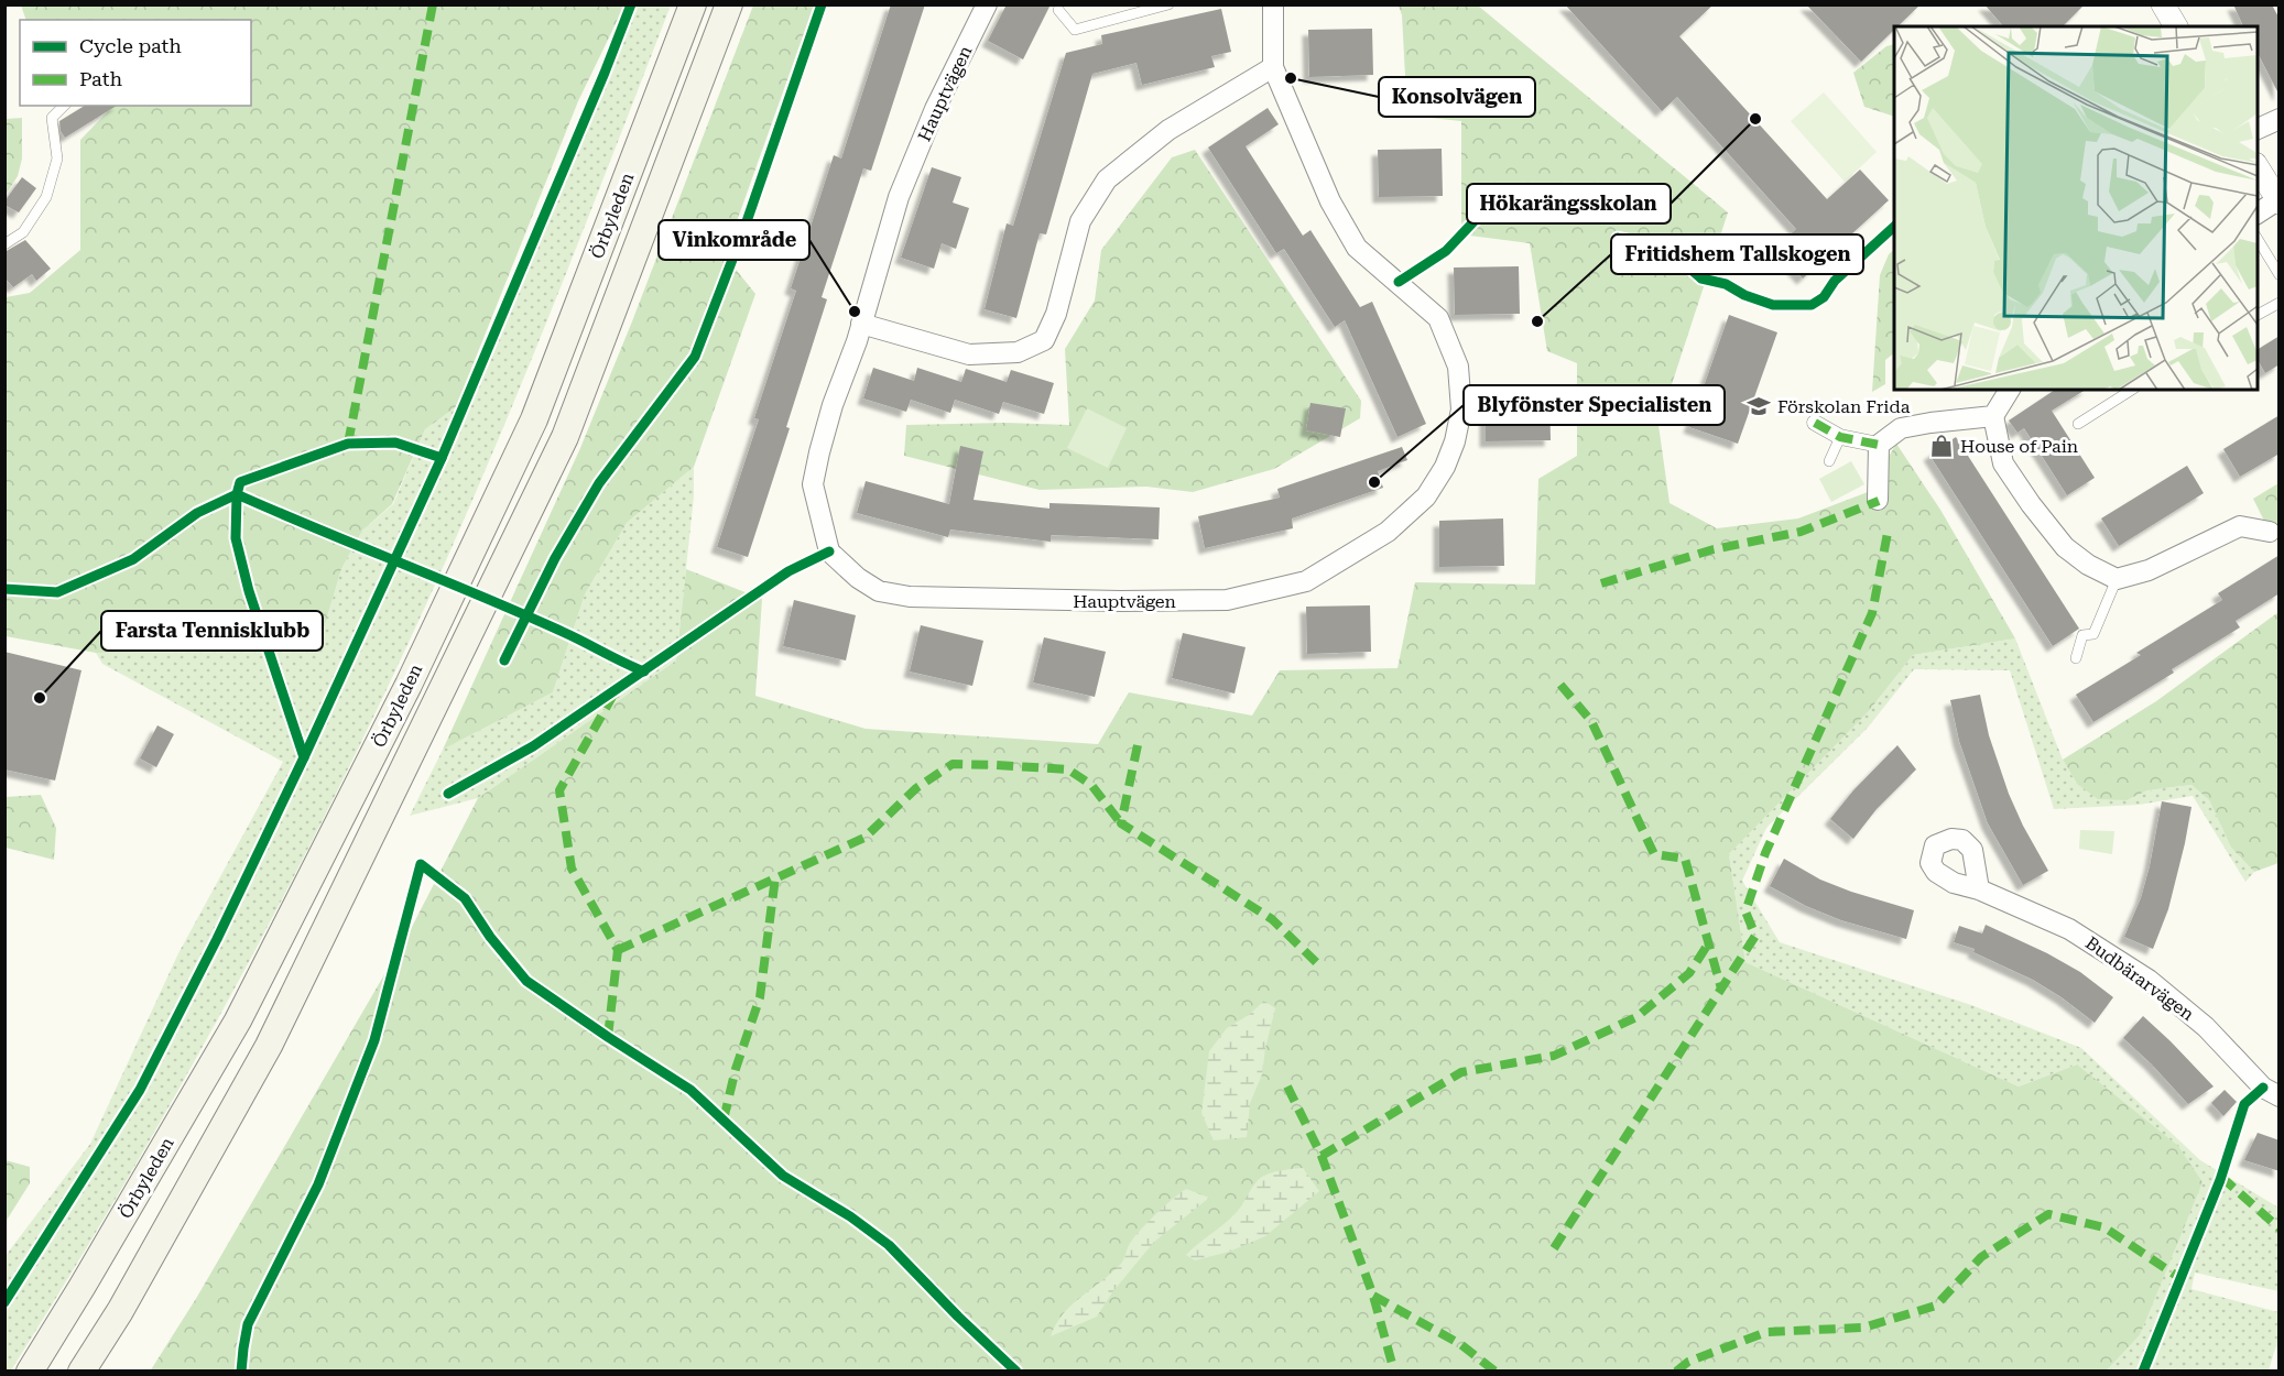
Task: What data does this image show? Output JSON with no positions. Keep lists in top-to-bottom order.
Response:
{
  "streets": {
    "main road": ["Örbyleden"],
    "street": ["Hauptvägen", "Budbärarvägen"]
  },
  "places": {
    "other": [
      "Konsolvägen",
      "Hökarängsskolan",
      "Vinkområde",
      "Fritidshem Tallskogen",
      "Blyfönster Specialisten",
      "Farsta Tennisklubb"
    ],
    "school or university": ["Förskolan Frida"],
    "shop": ["House of Pain"]
  },
  "legend": ["Cycle path", "Path"]
}
